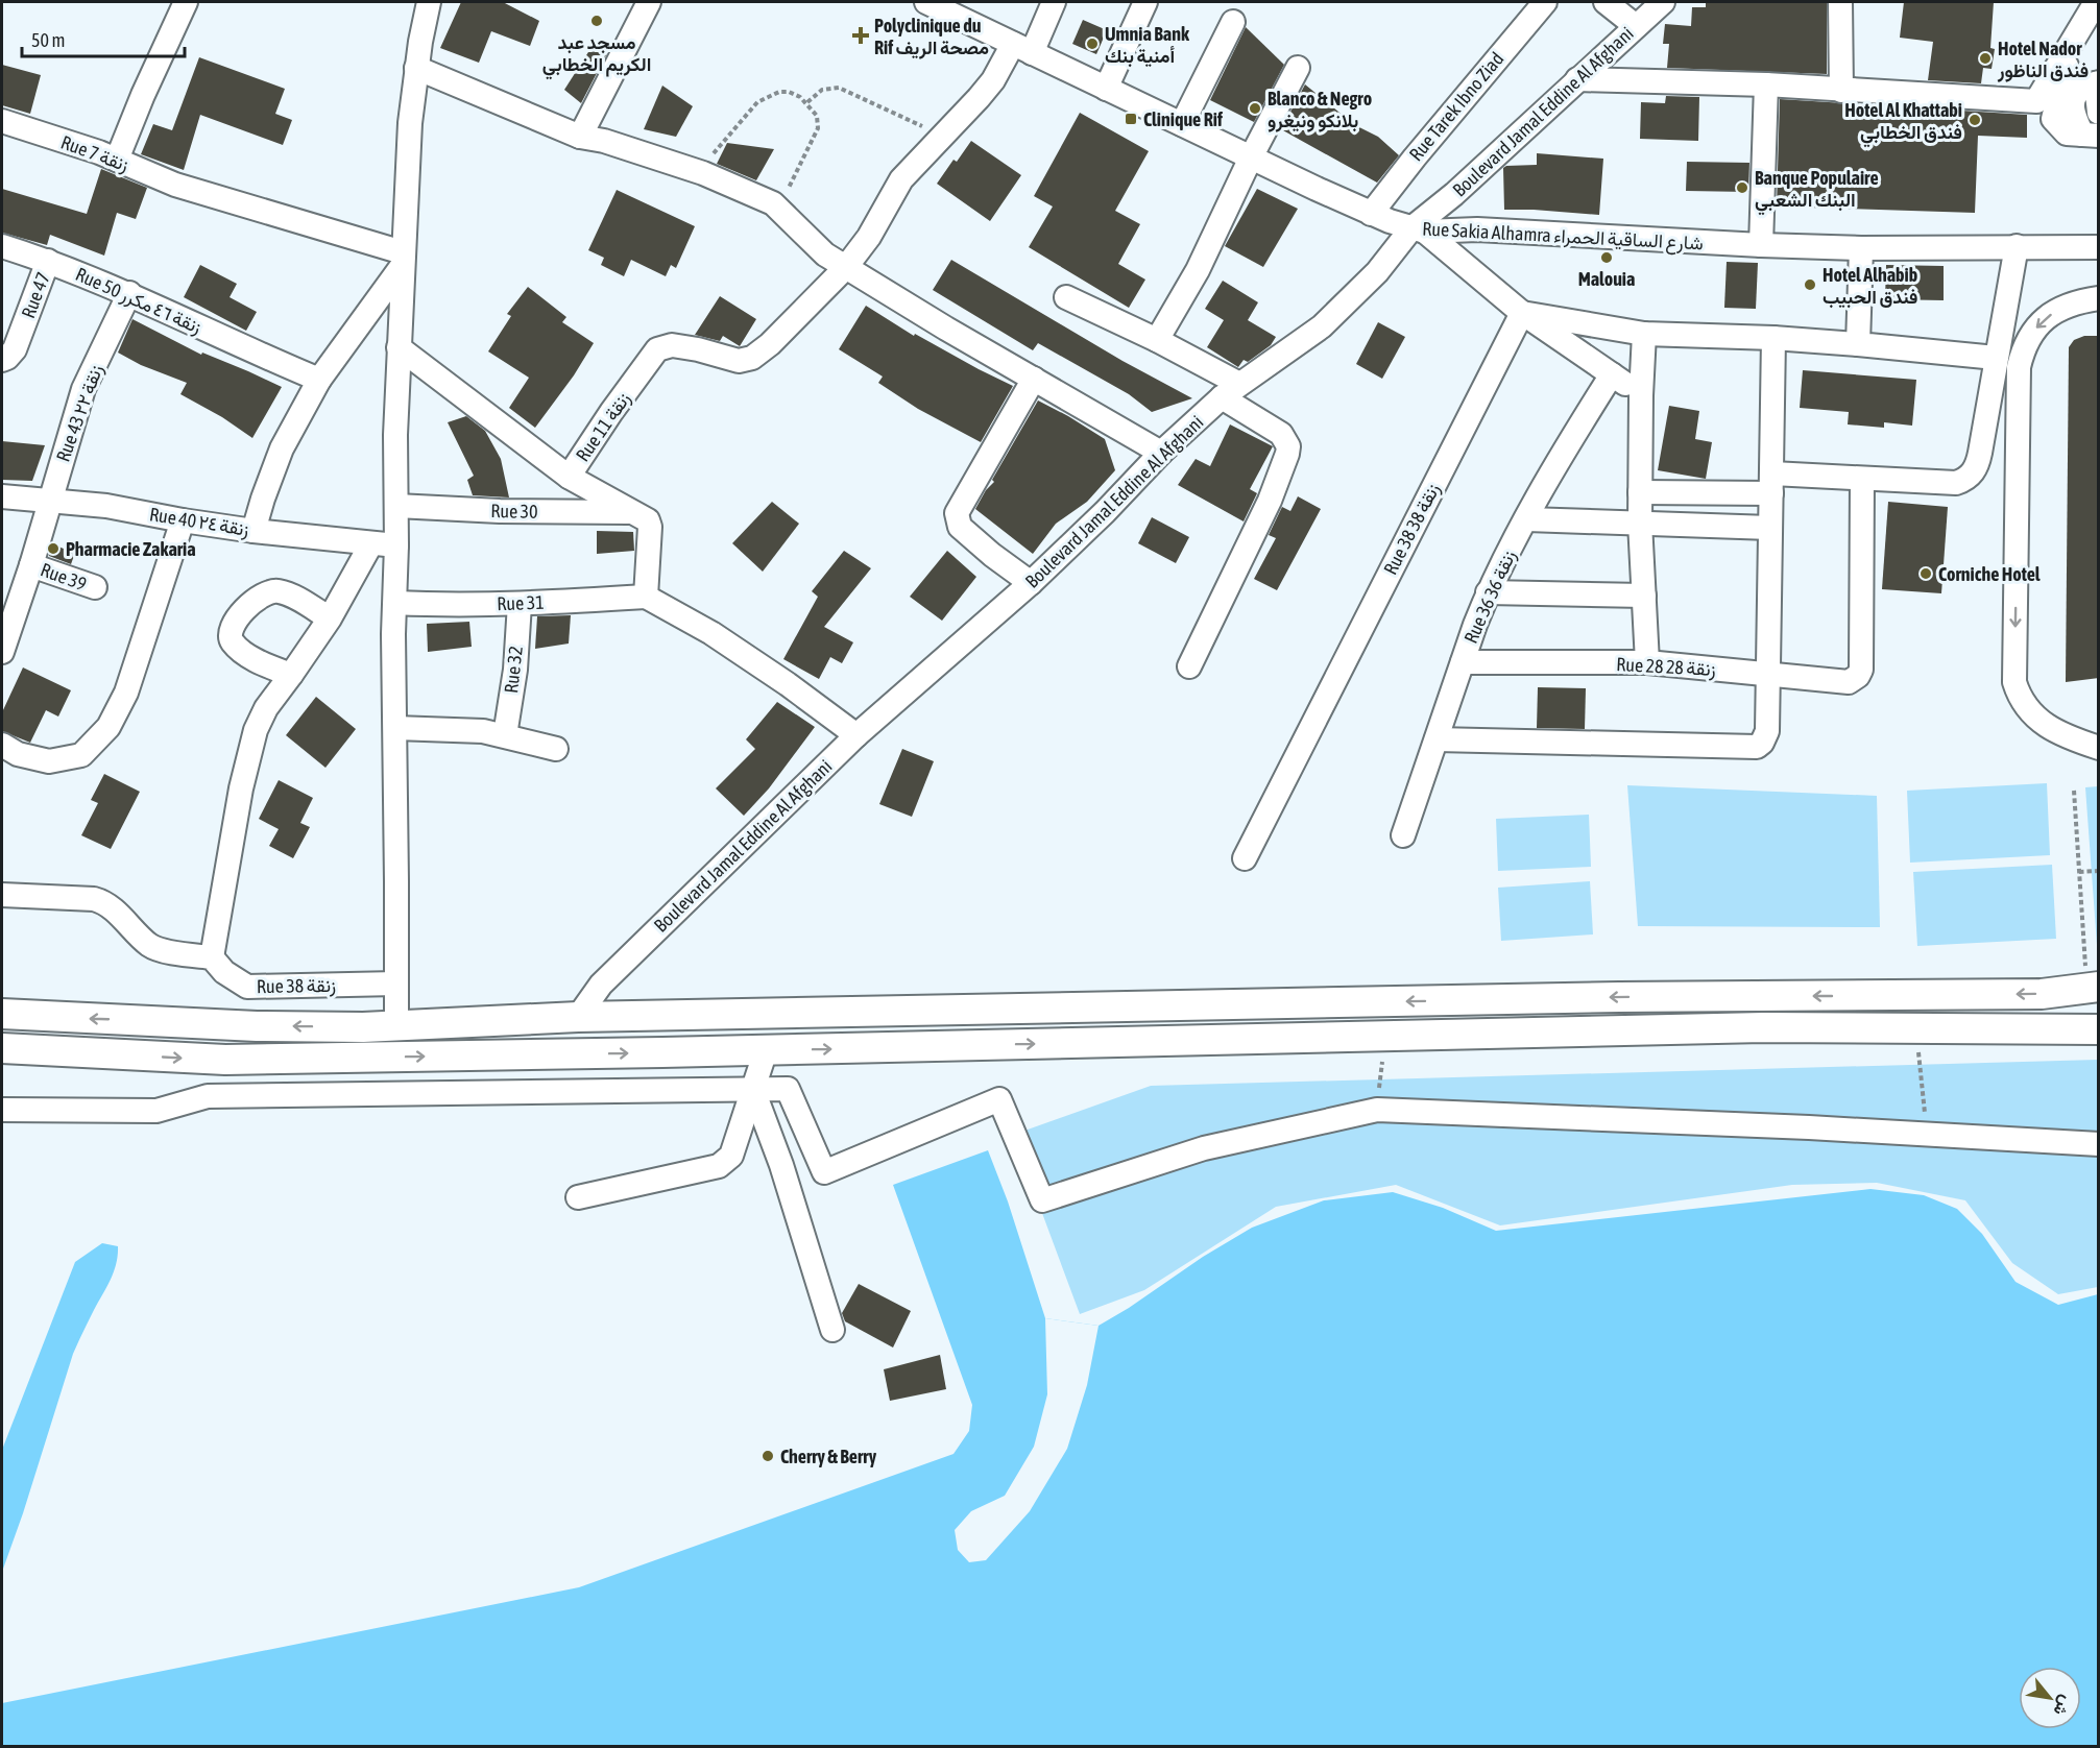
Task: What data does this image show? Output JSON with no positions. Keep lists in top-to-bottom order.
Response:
{
  "streets": {
    "street": [
      "Rue Tarek Ibno Ziad",
      "Boulevard Jamal Eddine Al Afghani",
      "Rue 7 زنقة",
      "Rue Sakia Alhamra شارع الساقية الحمراء",
      "Rue 47",
      "Rue 50 زنقة ٤٦ مكرر",
      "Rue 43 زنقة ٢٢",
      "Rue 11 زنقة",
      "Rue 30",
      "Rue 40 زنقة ٢٤",
      "Rue 38 زنقة 38",
      "Rue 39",
      "Rue 36 زنقة 36",
      "Rue 31",
      "Rue 28 زنقة 28",
      "Rue 32",
      "Rue 38 زنقة"
    ]
  },
  "crossings": [
    ["Rue Tarek Ibno Ziad", "Rue Sakia Alhamra شارع الساقية الحمراء"],
    ["Boulevard Jamal Eddine Al Afghani", "Rue Sakia Alhamra شارع الساقية الحمراء"],
    ["Rue Sakia Alhamra شارع الساقية الحمراء", "Rue 11 زنقة"],
    ["Rue 47", "Rue 50 زنقة ٤٦ مكرر"],
    ["Rue 50 زنقة ٤٦ مكرر", "Rue 43 زنقة ٢٢"],
    ["Rue 43 زنقة ٢٢", "Rue 40 زنقة ٢٤"],
    ["Rue 43 زنقة ٢٢", "Rue 39"],
    ["Rue 36 زنقة 36", "Rue 28 زنقة 28"],
    ["Rue 31", "Rue 32"]
  ],
  "places": {
    "other": [
      "مسجد عبد الكريم الخطابي",
      "Umnia Bank أمنية بنك",
      "Hotel Nador فندق الناظور",
      "Blanco & Negro بلانكو ونيغرو",
      "Hotel Al Khattabi فندق الخطابي",
      "Banque Populaire البنك الشعبي",
      "Malouia",
      "Hotel Alhabib فندق الحبيب",
      "Pharmacie Zakaria",
      "Corniche Hotel",
      "Cherry & Berry"
    ],
    "health": ["Polyclinique du Rif مصحة الريف"],
    "transit": ["Clinique Rif"]
  },
  "scale_bar": "50 m",
  "north": "bottom right"
}
